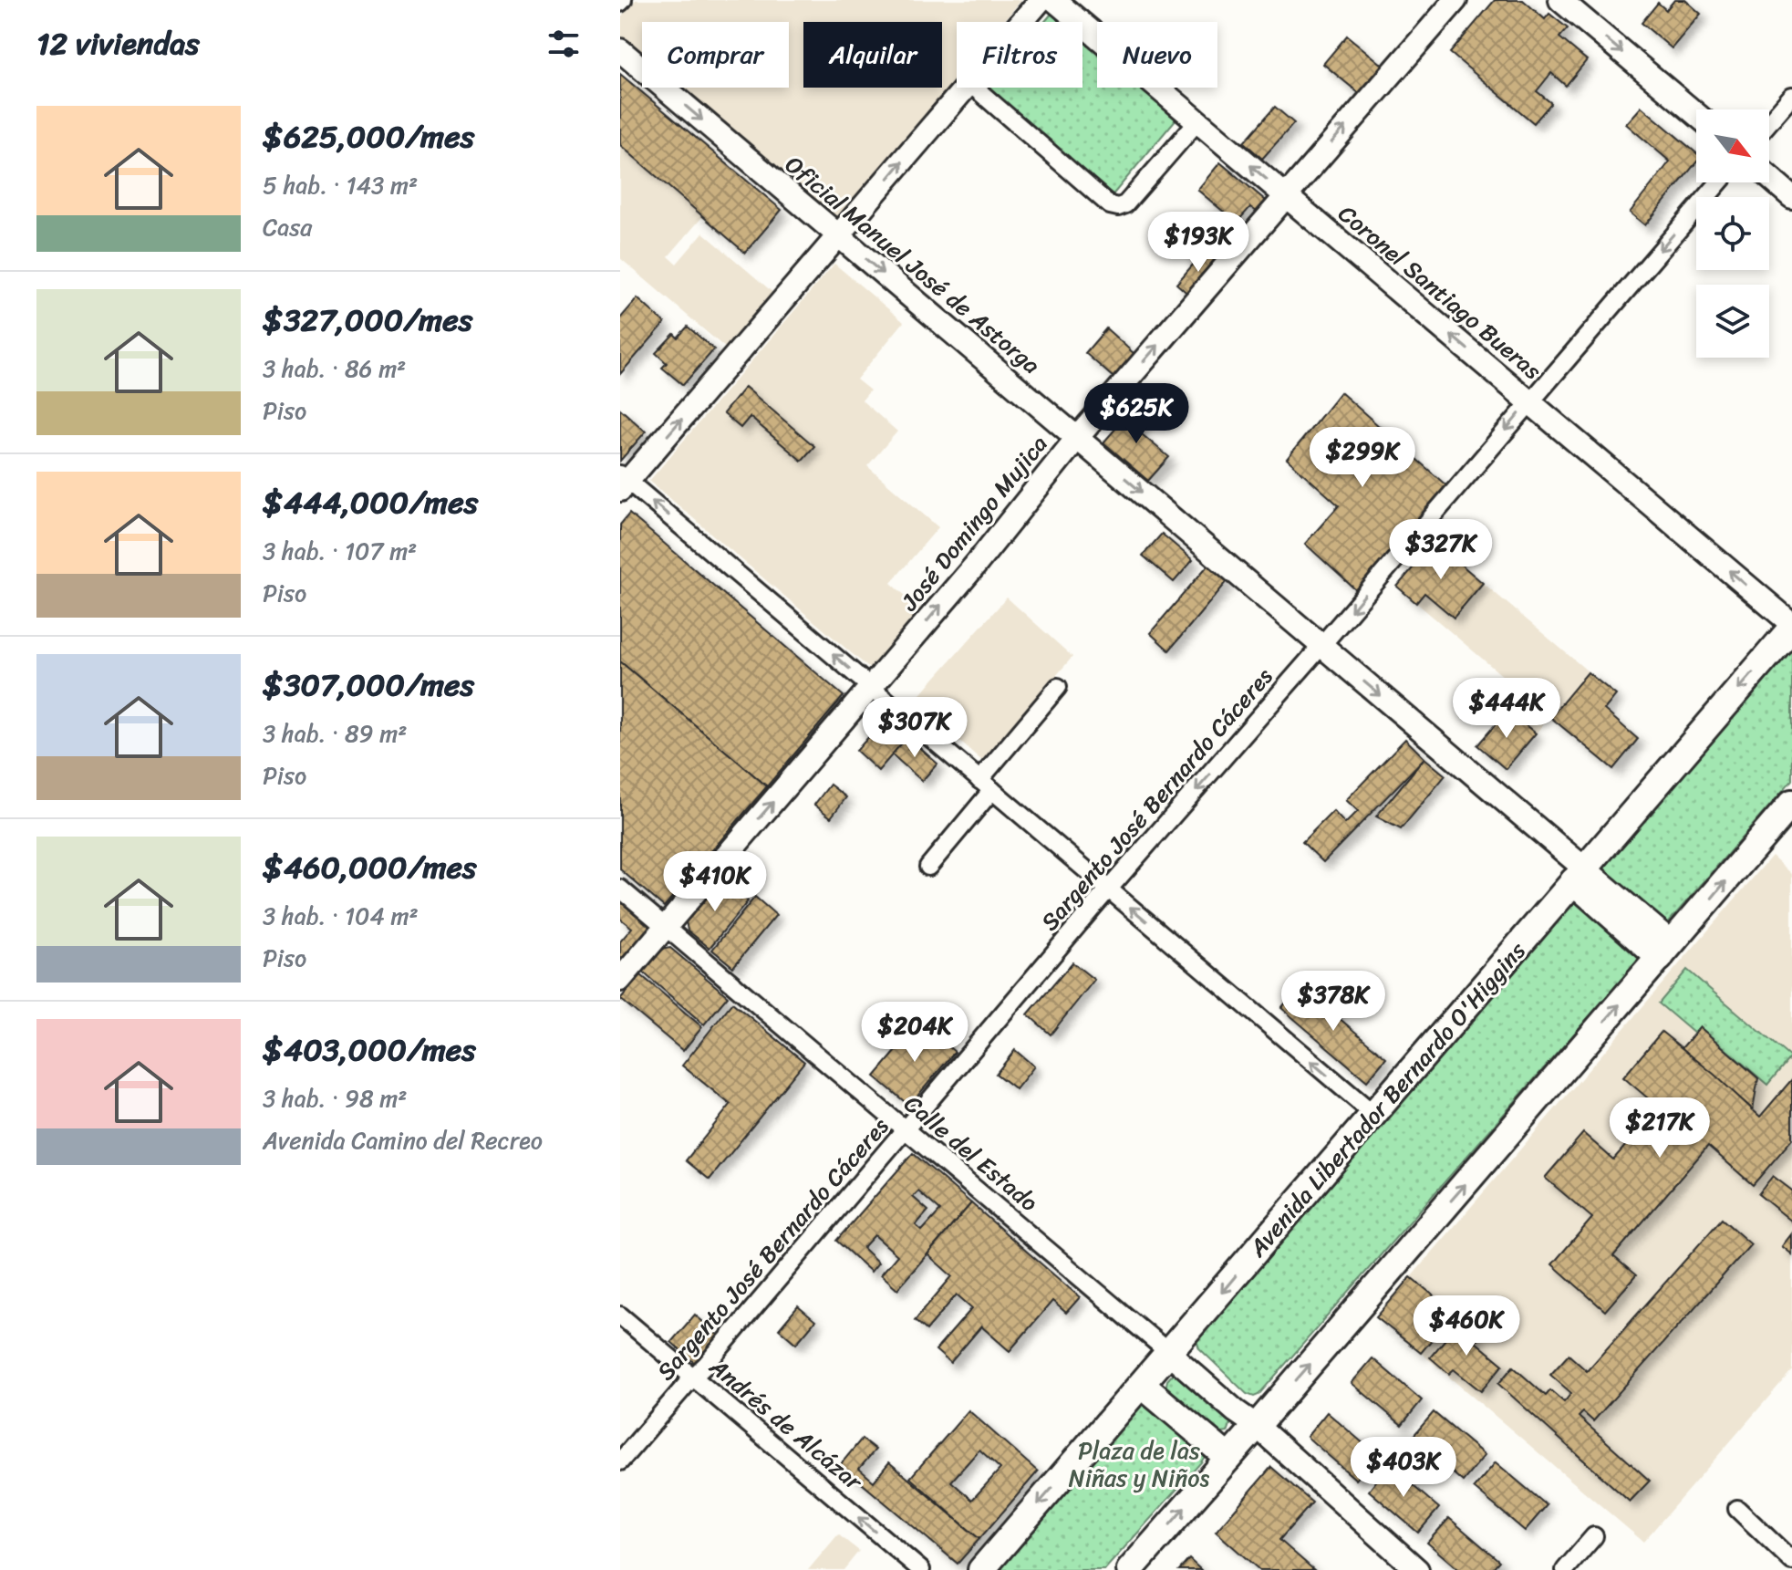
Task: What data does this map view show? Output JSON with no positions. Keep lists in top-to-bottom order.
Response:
{
  "streets": {
    "main road": ["Avenida Libertador Bernardo O'Higgins"],
    "street": [
      "Oficial Manuel José de Astorga",
      "Coronel Santiago Bueras",
      "José Domingo Mujica",
      "Sargento José Bernardo Cáceres",
      "Calle del Estado",
      "Andrés de Alcázar"
    ]
  },
  "crossings": [
    ["Oficial Manuel José de Astorga", "José Domingo Mujica"],
    ["Oficial Manuel José de Astorga", "Sargento José Bernardo Cáceres"],
    ["Oficial Manuel José de Astorga", "Avenida Libertador Bernardo O'Higgins"],
    ["Coronel Santiago Bueras", "José Domingo Mujica"],
    ["Coronel Santiago Bueras", "Sargento José Bernardo Cáceres"],
    ["Coronel Santiago Bueras", "Avenida Libertador Bernardo O'Higgins"],
    ["José Domingo Mujica", "Calle del Estado"],
    ["Sargento José Bernardo Cáceres", "Calle del Estado"],
    ["Sargento José Bernardo Cáceres", "Andrés de Alcázar"],
    ["Avenida Libertador Bernardo O'Higgins", "Calle del Estado"]
  ],
  "one_way": [
    "Oficial Manuel José de Astorga",
    "Coronel Santiago Bueras",
    "José Domingo Mujica",
    "Sargento José Bernardo Cáceres",
    "Andrés de Alcázar"
  ],
  "parks": ["Plaza de las Niñas y Niños"],
  "north": "bottom right",
  "page": {
    "heading": "12 viviendas",
    "chip": [
      "Comprar",
      "Alquilar",
      "Filtros",
      "Nuevo"
    ],
    "list": [
      {
        "name": "$625,000/mes",
        "note": "5 hab. · 143 m² · Casa"
      },
      {
        "name": "$327,000/mes",
        "note": "3 hab. · 86 m² · Piso"
      },
      {
        "name": "$444,000/mes",
        "note": "3 hab. · 107 m² · Piso"
      },
      {
        "name": "$307,000/mes",
        "note": "3 hab. · 89 m² · Piso"
      },
      {
        "name": "$460,000/mes",
        "note": "3 hab. · 104 m² · Piso"
      },
      {
        "name": "$403,000/mes",
        "note": "3 hab. · 98 m² · Avenida Camino del Recreo"
      }
    ],
    "price": [
      "$193K",
      "$625K",
      "$299K",
      "$327K",
      "$444K",
      "$307K",
      "$410K",
      "$378K",
      "$204K",
      "$217K",
      "$460K",
      "$403K"
    ]
  }
}
